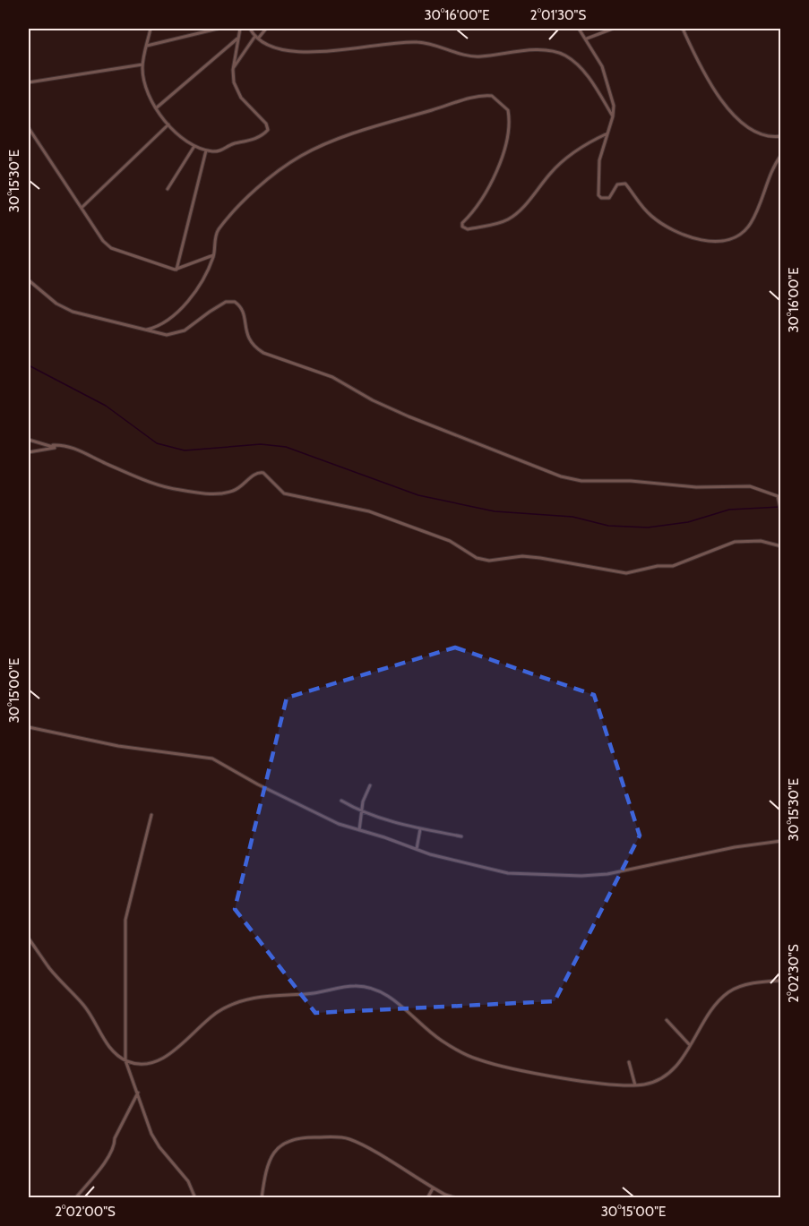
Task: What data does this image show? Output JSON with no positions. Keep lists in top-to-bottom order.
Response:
{
  "coordinates": [
    "30°16'00\"E",
    "2°01'30\"S",
    "30°15'30\"E",
    "30°15'00\"E",
    "2°02'30\"S",
    "2°02'00\"S"
  ]
}
